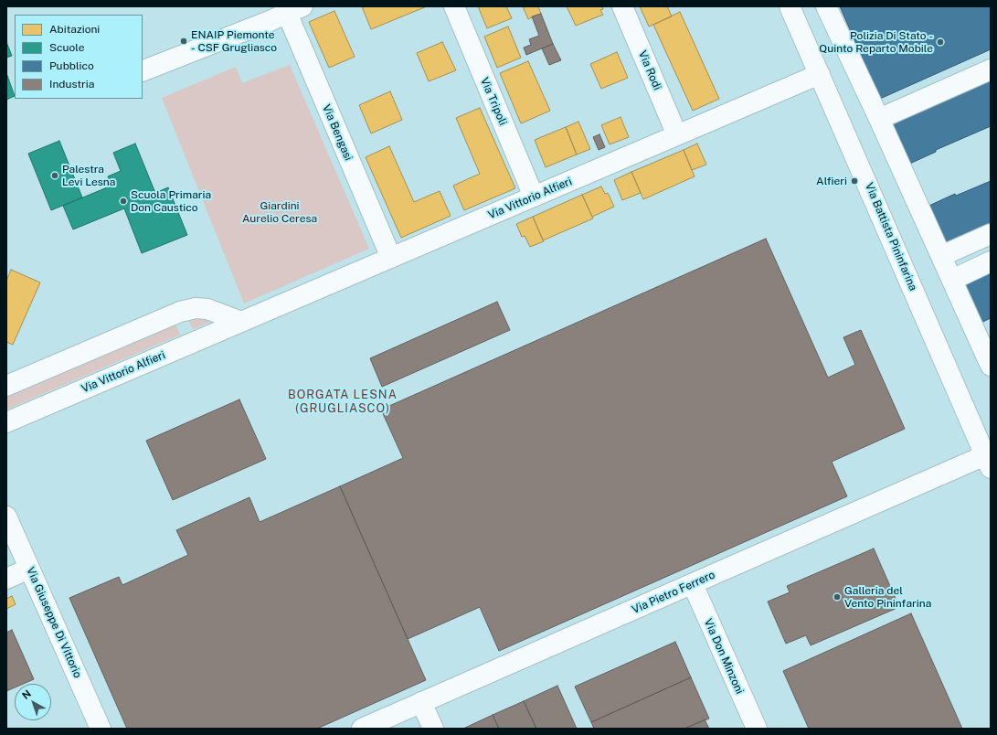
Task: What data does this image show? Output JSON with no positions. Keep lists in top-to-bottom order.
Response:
{
  "streets": {
    "street": [
      "Via Rodi",
      "Via Tripoli",
      "Via Bengasi",
      "Via Vittorio Alfieri",
      "Via Battista Pininfarina",
      "Via Pietro Ferrero",
      "Via Giuseppe Di Vittorio",
      "Via Don Minzoni"
    ]
  },
  "crossings": [
    ["Via Rodi", "Via Vittorio Alfieri"],
    ["Via Tripoli", "Via Vittorio Alfieri"],
    ["Via Bengasi", "Via Vittorio Alfieri"],
    ["Via Vittorio Alfieri", "Via Battista Pininfarina"],
    ["Via Battista Pininfarina", "Via Pietro Ferrero"],
    ["Via Pietro Ferrero", "Via Don Minzoni"]
  ],
  "districts": ["BORGATA LESNA (GRUGLIASCO)"],
  "parks": ["Giardini Aurelio Ceresa"],
  "places": [
    "ENAIP Piemonte - CSF Grugliasco",
    "Polizia Di Stato - Quinto Reparto Mobile",
    "Palestra Levi Lesna",
    "Alfieri",
    "Scuola Primaria Don Caustico",
    "Galleria del Vento Pininfarina"
  ],
  "legend": [
    "Abitazioni",
    "Scuole",
    "Pubblico",
    "Industria"
  ],
  "north": "top left"
}
